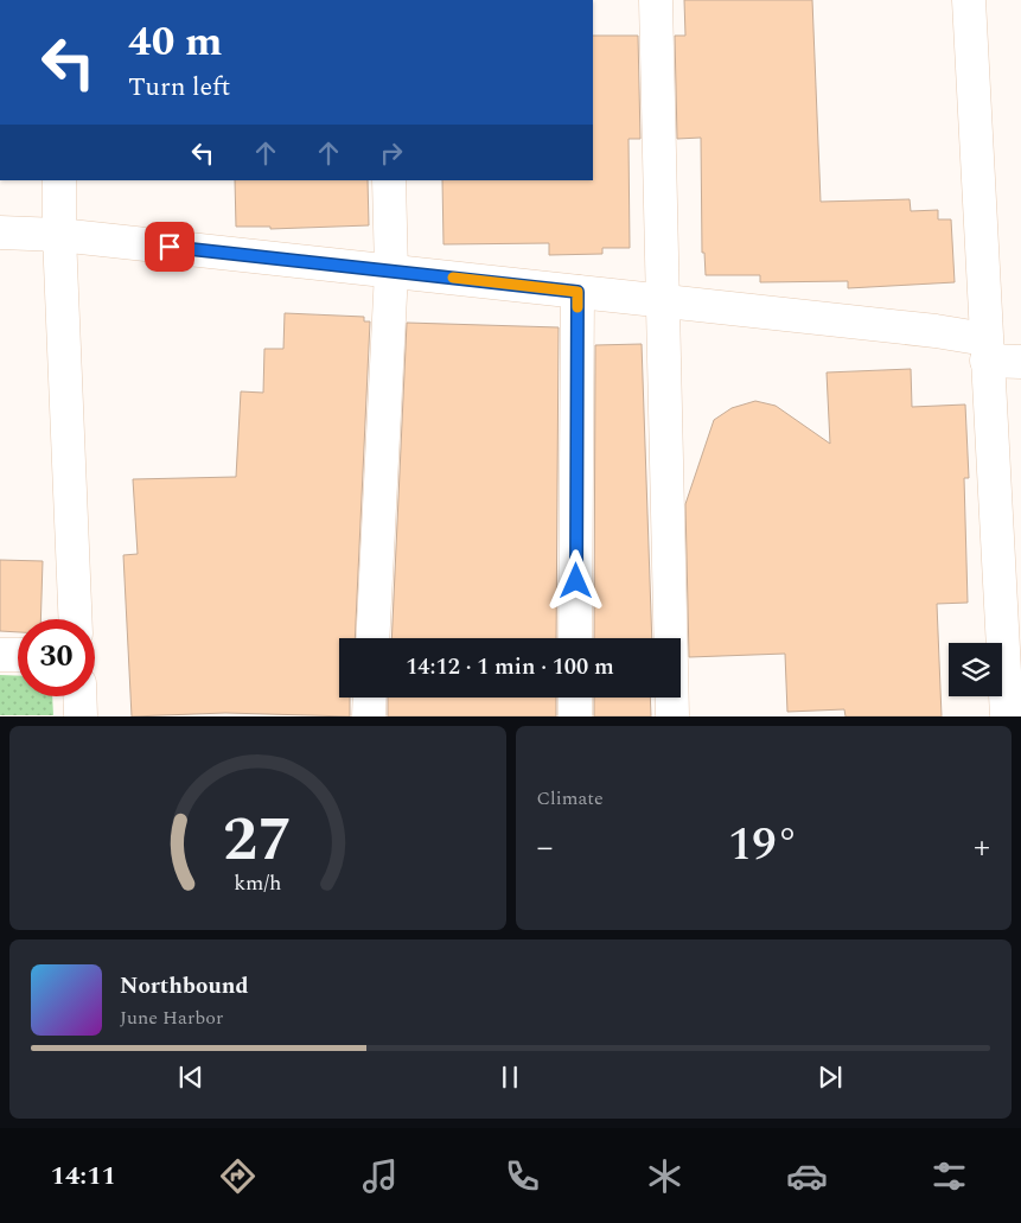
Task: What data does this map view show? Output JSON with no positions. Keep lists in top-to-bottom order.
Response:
{
  "page": {
    "turn": ["40 m", "Turn left"],
    "limit": "30",
    "trip": "14:12 · 1 min · 100 m",
    "tile": "Climate",
    "heat": ["−", "19°", "+"],
    "song": ["Northbound", "June Harbor"],
    "tabs": "14:11",
    "gauge": ["27", "km/h"]
  }
}
